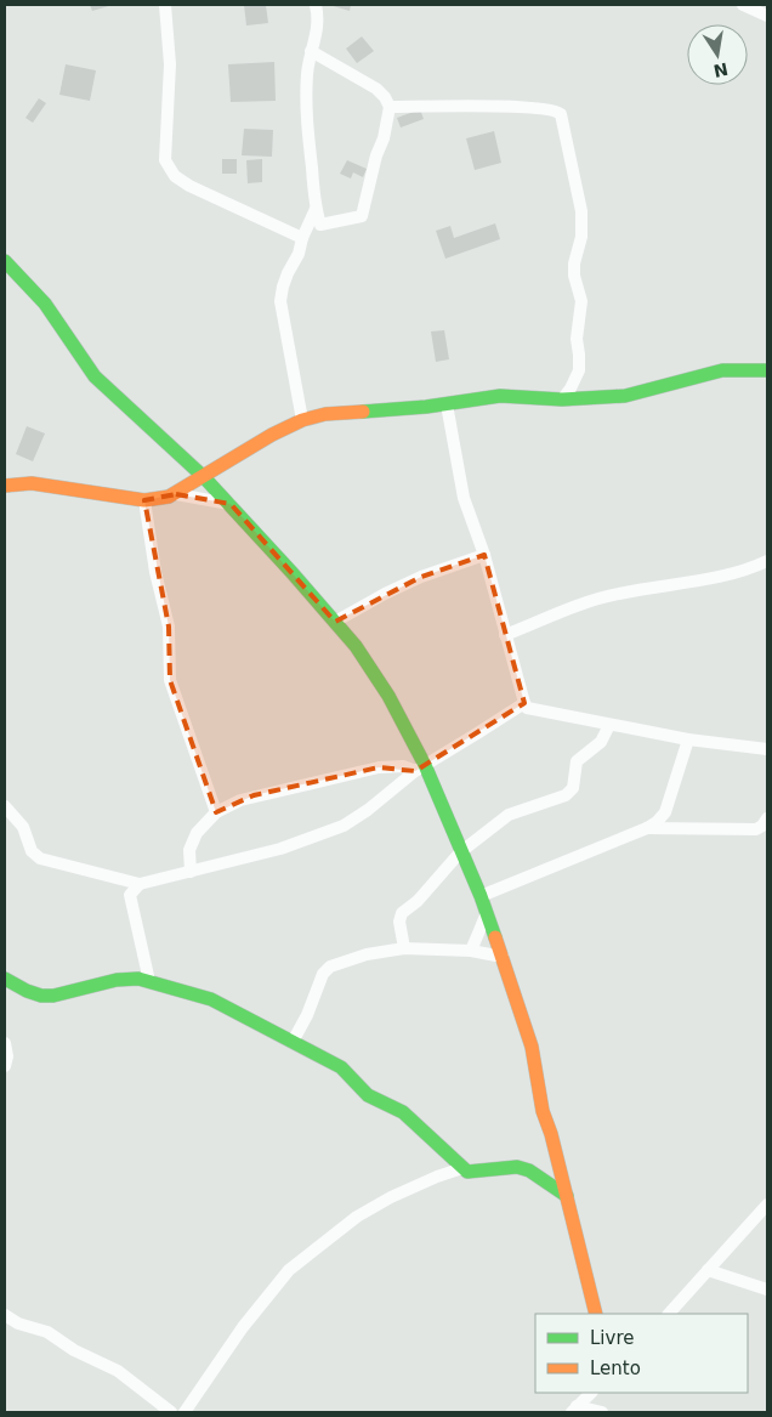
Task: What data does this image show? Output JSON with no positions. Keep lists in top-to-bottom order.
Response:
{
  "legend": ["Livre", "Lento"],
  "north": "bottom"
}
